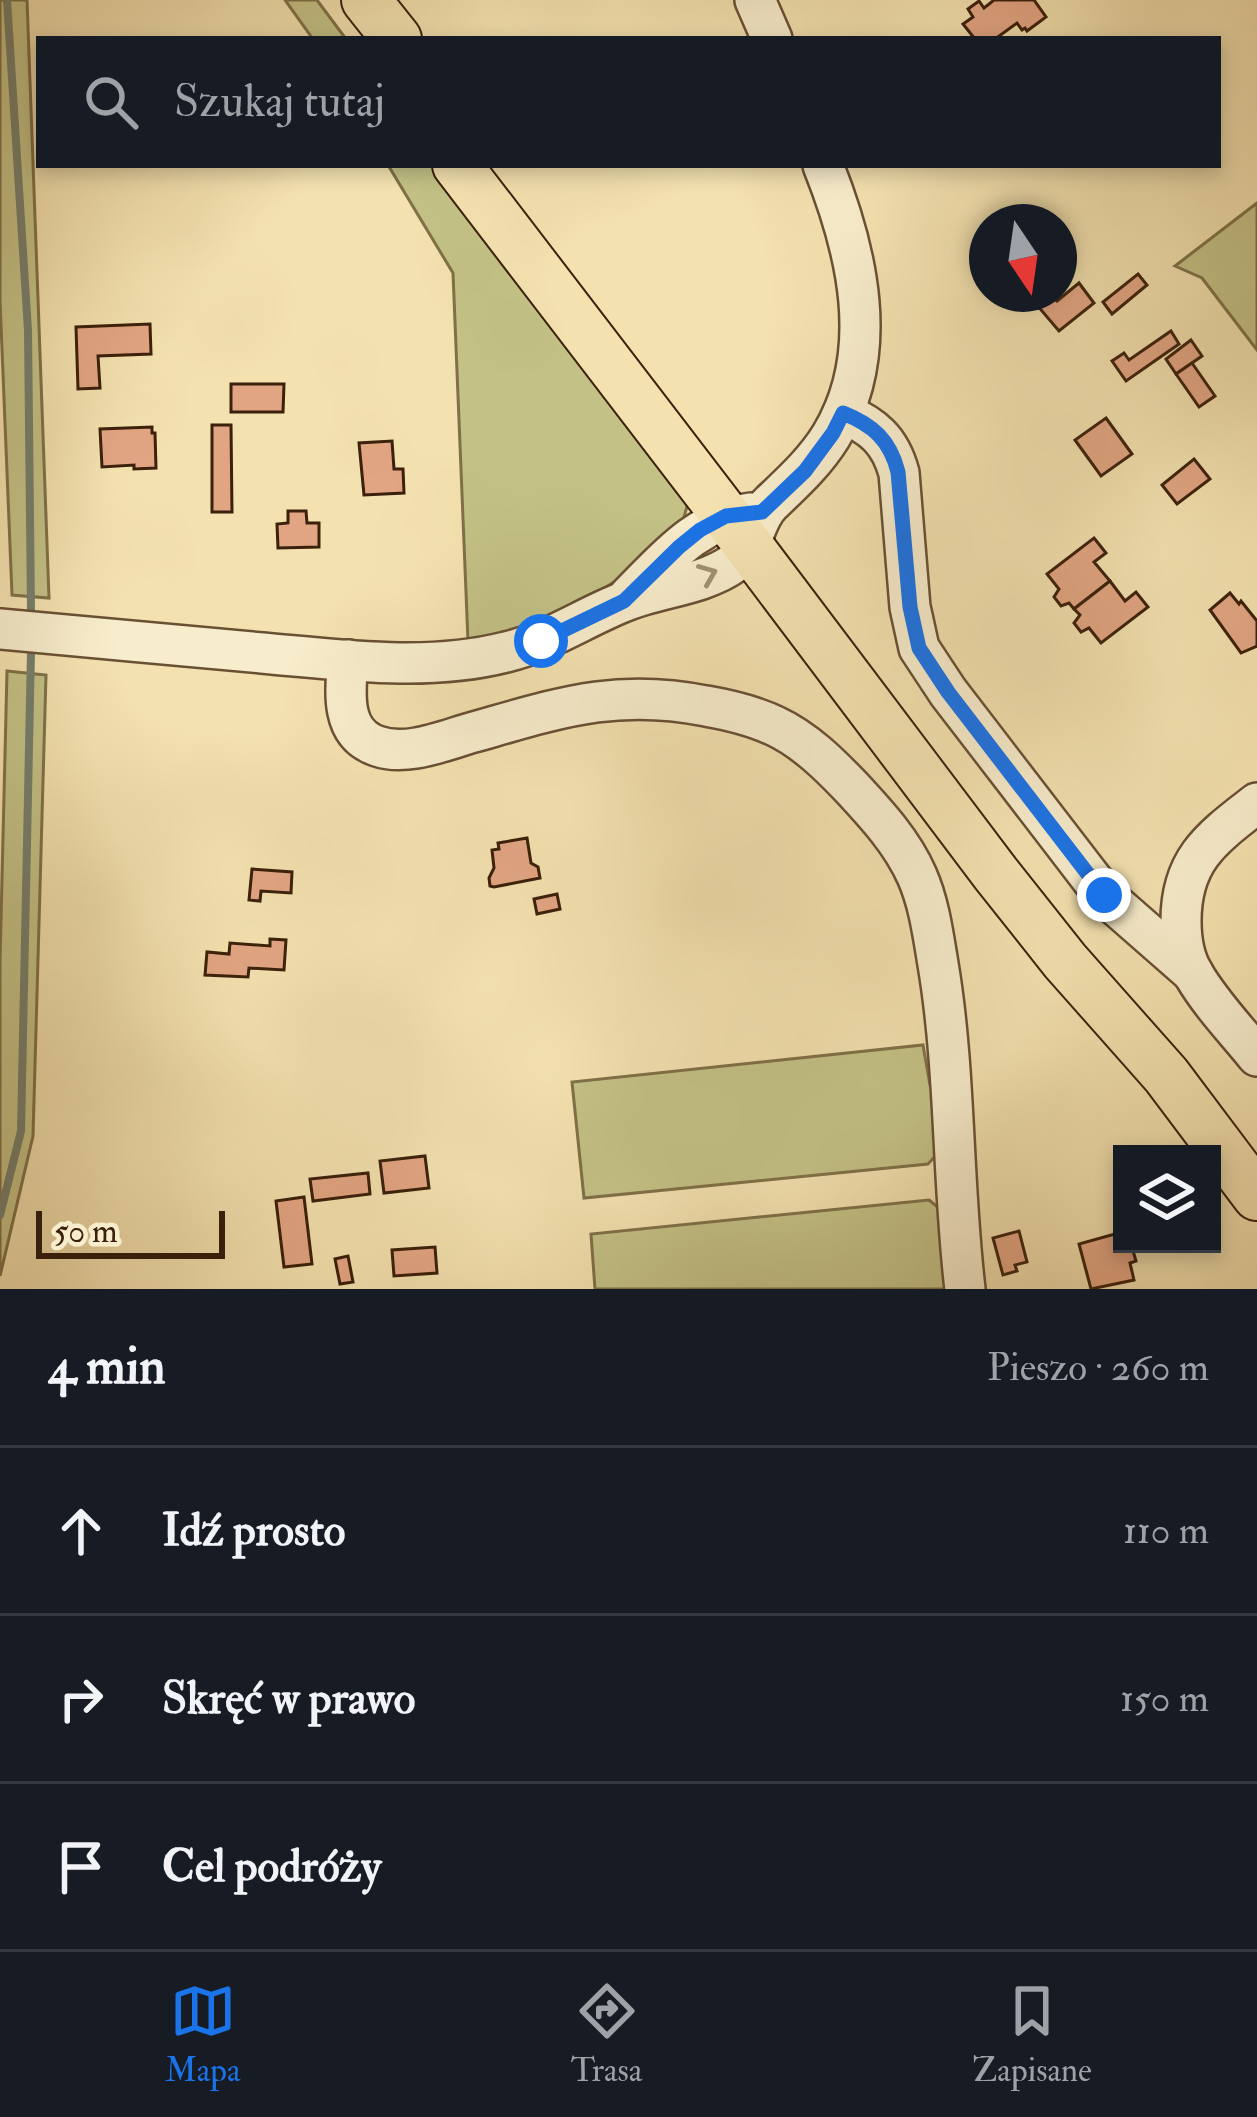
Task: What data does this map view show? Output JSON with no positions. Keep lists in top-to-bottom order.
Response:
{
  "scale_bar": "50 m",
  "north": "bottom",
  "page": {
    "search": "Szukaj tutaj",
    "scale": "50 m",
    "heading": ["4 min", "Pieszo · 260 m"],
    "list": [
      ["Idź prosto", "110 m"],
      ["Skręć w prawo", "150 m"],
      "Cel podróży"
    ],
    "nav": ["Mapa", "Trasa", "Zapisane"]
  }
}
